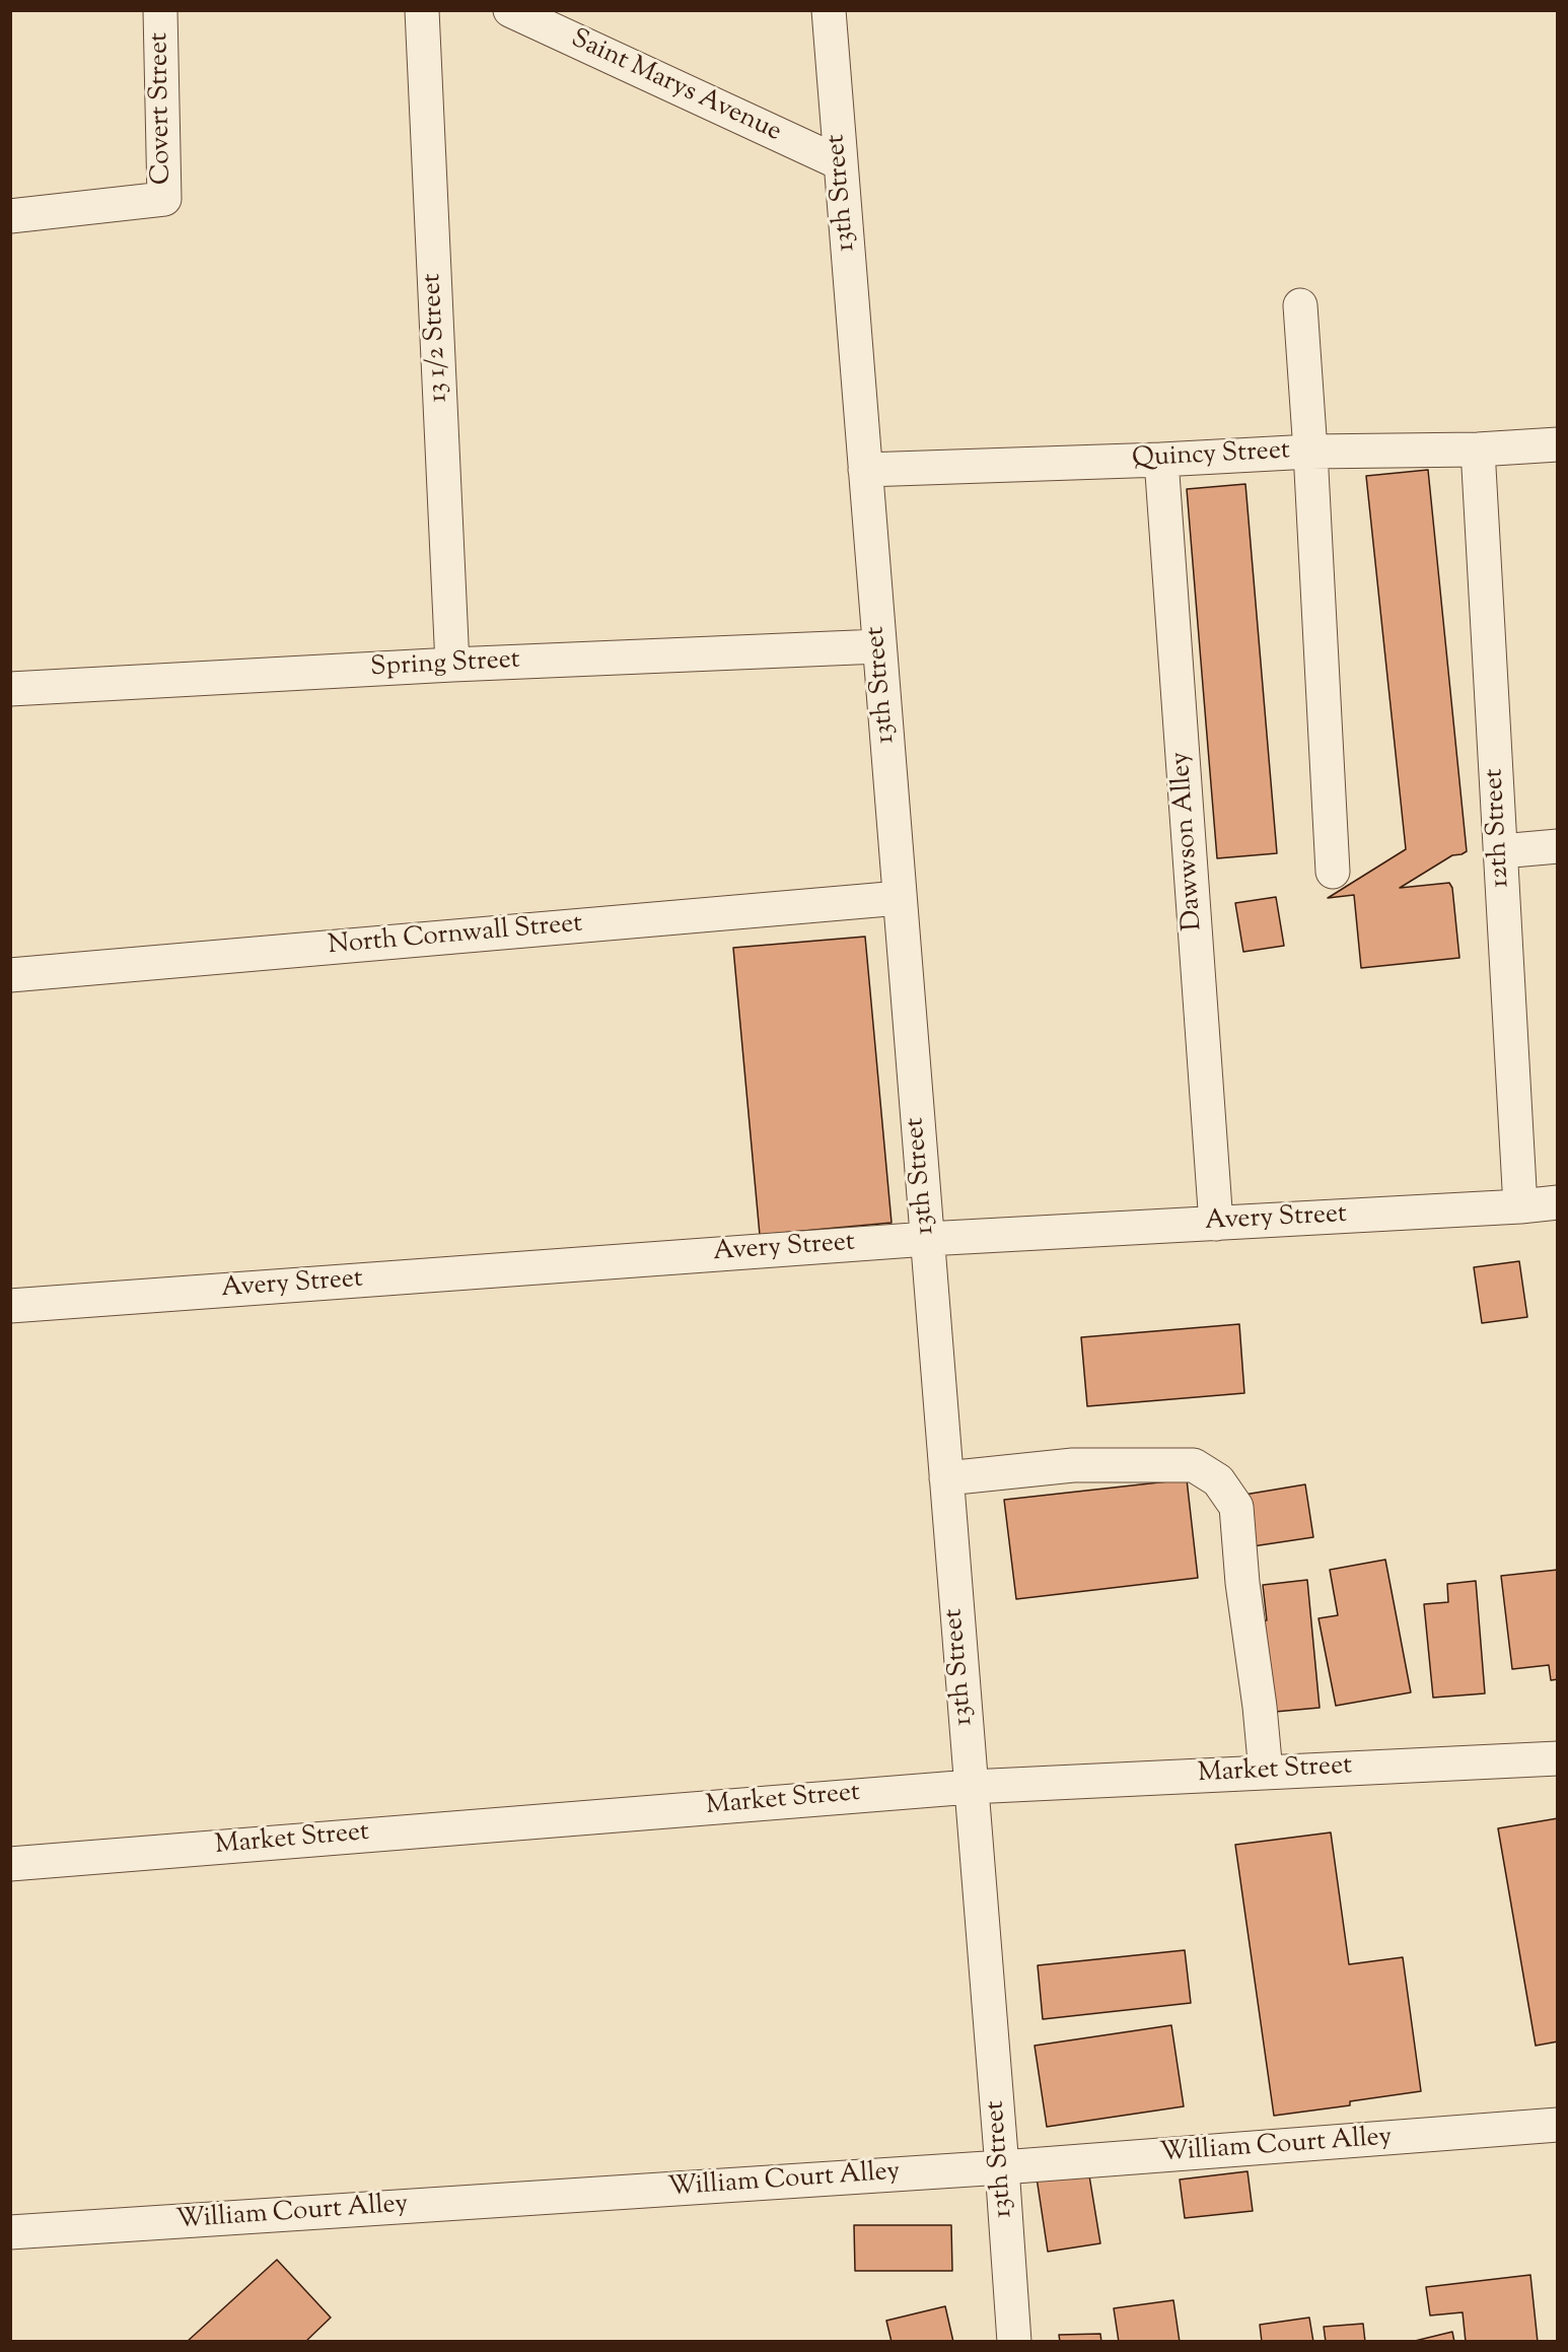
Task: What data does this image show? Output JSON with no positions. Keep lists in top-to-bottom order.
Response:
{
  "streets": {
    "street": [
      "Saint Marys Avenue",
      "Covert Street",
      "13th Street",
      "13 1/2 Street",
      "Quincy Street",
      "Spring Street",
      "12th Street",
      "Dawwson Alley",
      "North Cornwall Street",
      "Avery Street",
      "Market Street",
      "William Court Alley"
    ]
  },
  "crossings": [
    ["Saint Marys Avenue", "13th Street"],
    ["13th Street", "Quincy Street"],
    ["13th Street", "Spring Street"],
    ["13th Street", "North Cornwall Street"],
    ["13th Street", "Avery Street"],
    ["13th Street", "Market Street"],
    ["13th Street", "William Court Alley"],
    ["13 1/2 Street", "Spring Street"],
    ["Quincy Street", "12th Street"],
    ["Quincy Street", "Dawwson Alley"],
    ["12th Street", "Avery Street"],
    ["Dawwson Alley", "Avery Street"]
  ]
}
